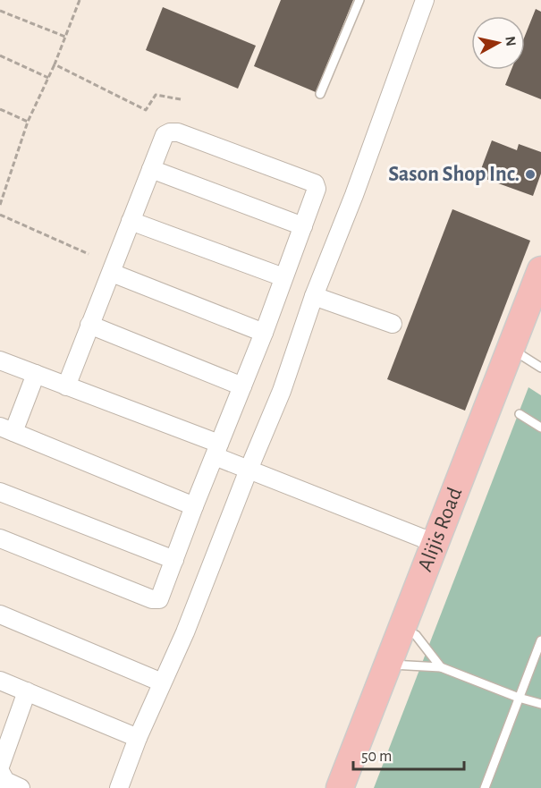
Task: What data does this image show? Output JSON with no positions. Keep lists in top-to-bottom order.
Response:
{
  "streets": {
    "main road": ["Alijis Road"]
  },
  "places": ["Sason Shop Inc."],
  "scale_bar": "50 m",
  "north": "right"
}
